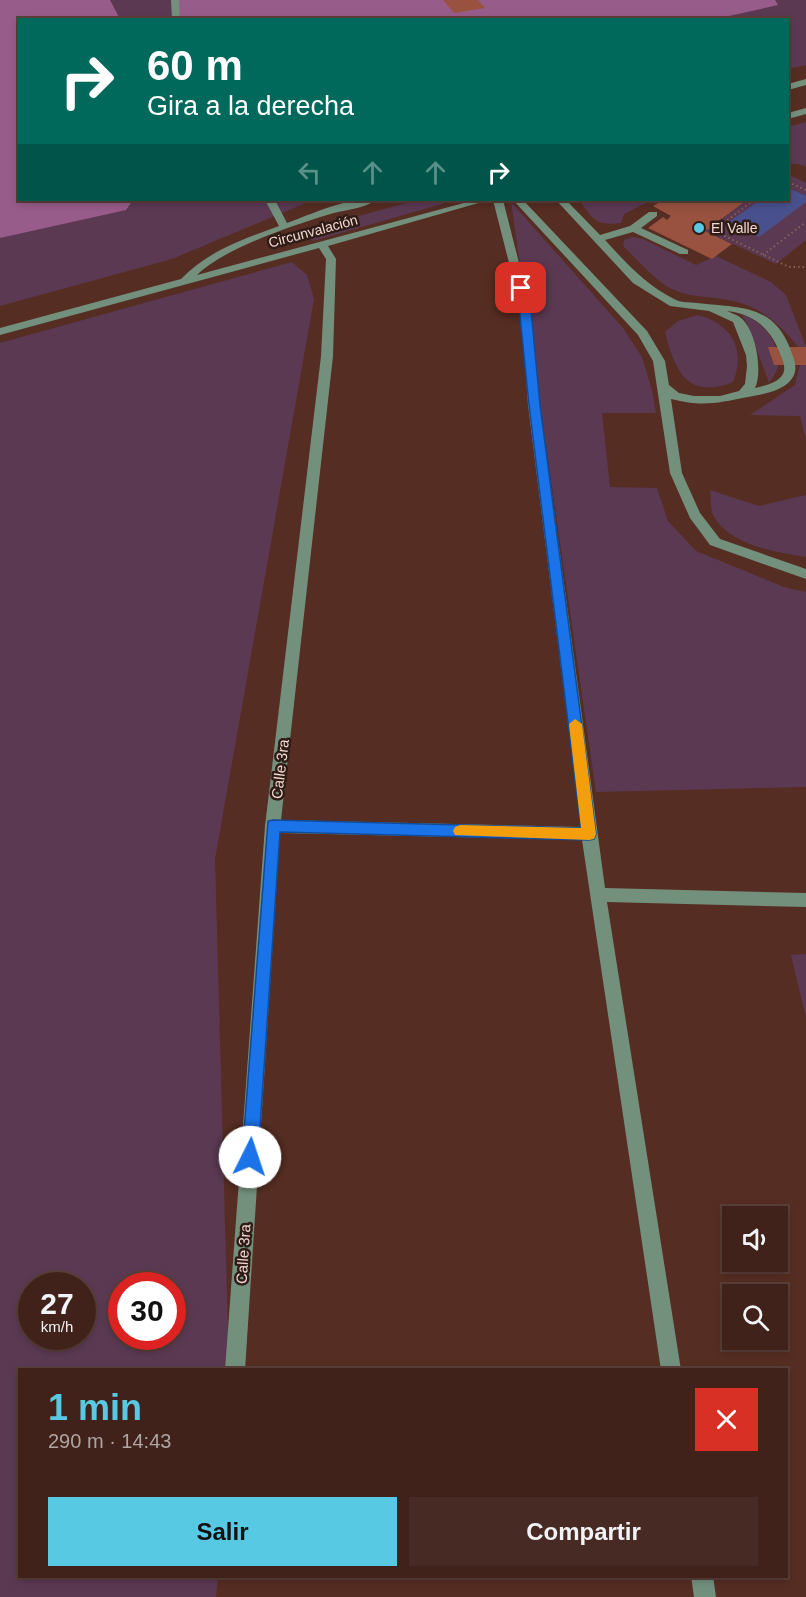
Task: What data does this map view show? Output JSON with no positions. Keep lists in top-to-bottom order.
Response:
{
  "streets": {
    "street": ["Circunvalación", "Calle 3ra"]
  },
  "crossings": [
    ["Circunvalación", "Calle 3ra"]
  ],
  "places": ["El Valle"],
  "page": {
    "turn": ["60 m", "Gira a la derecha"],
    "speed": "27 km/h",
    "limit": "30",
    "heading": ["1 min", "290 m · 14:43"],
    "buttons": ["Salir", "Compartir"]
  }
}
